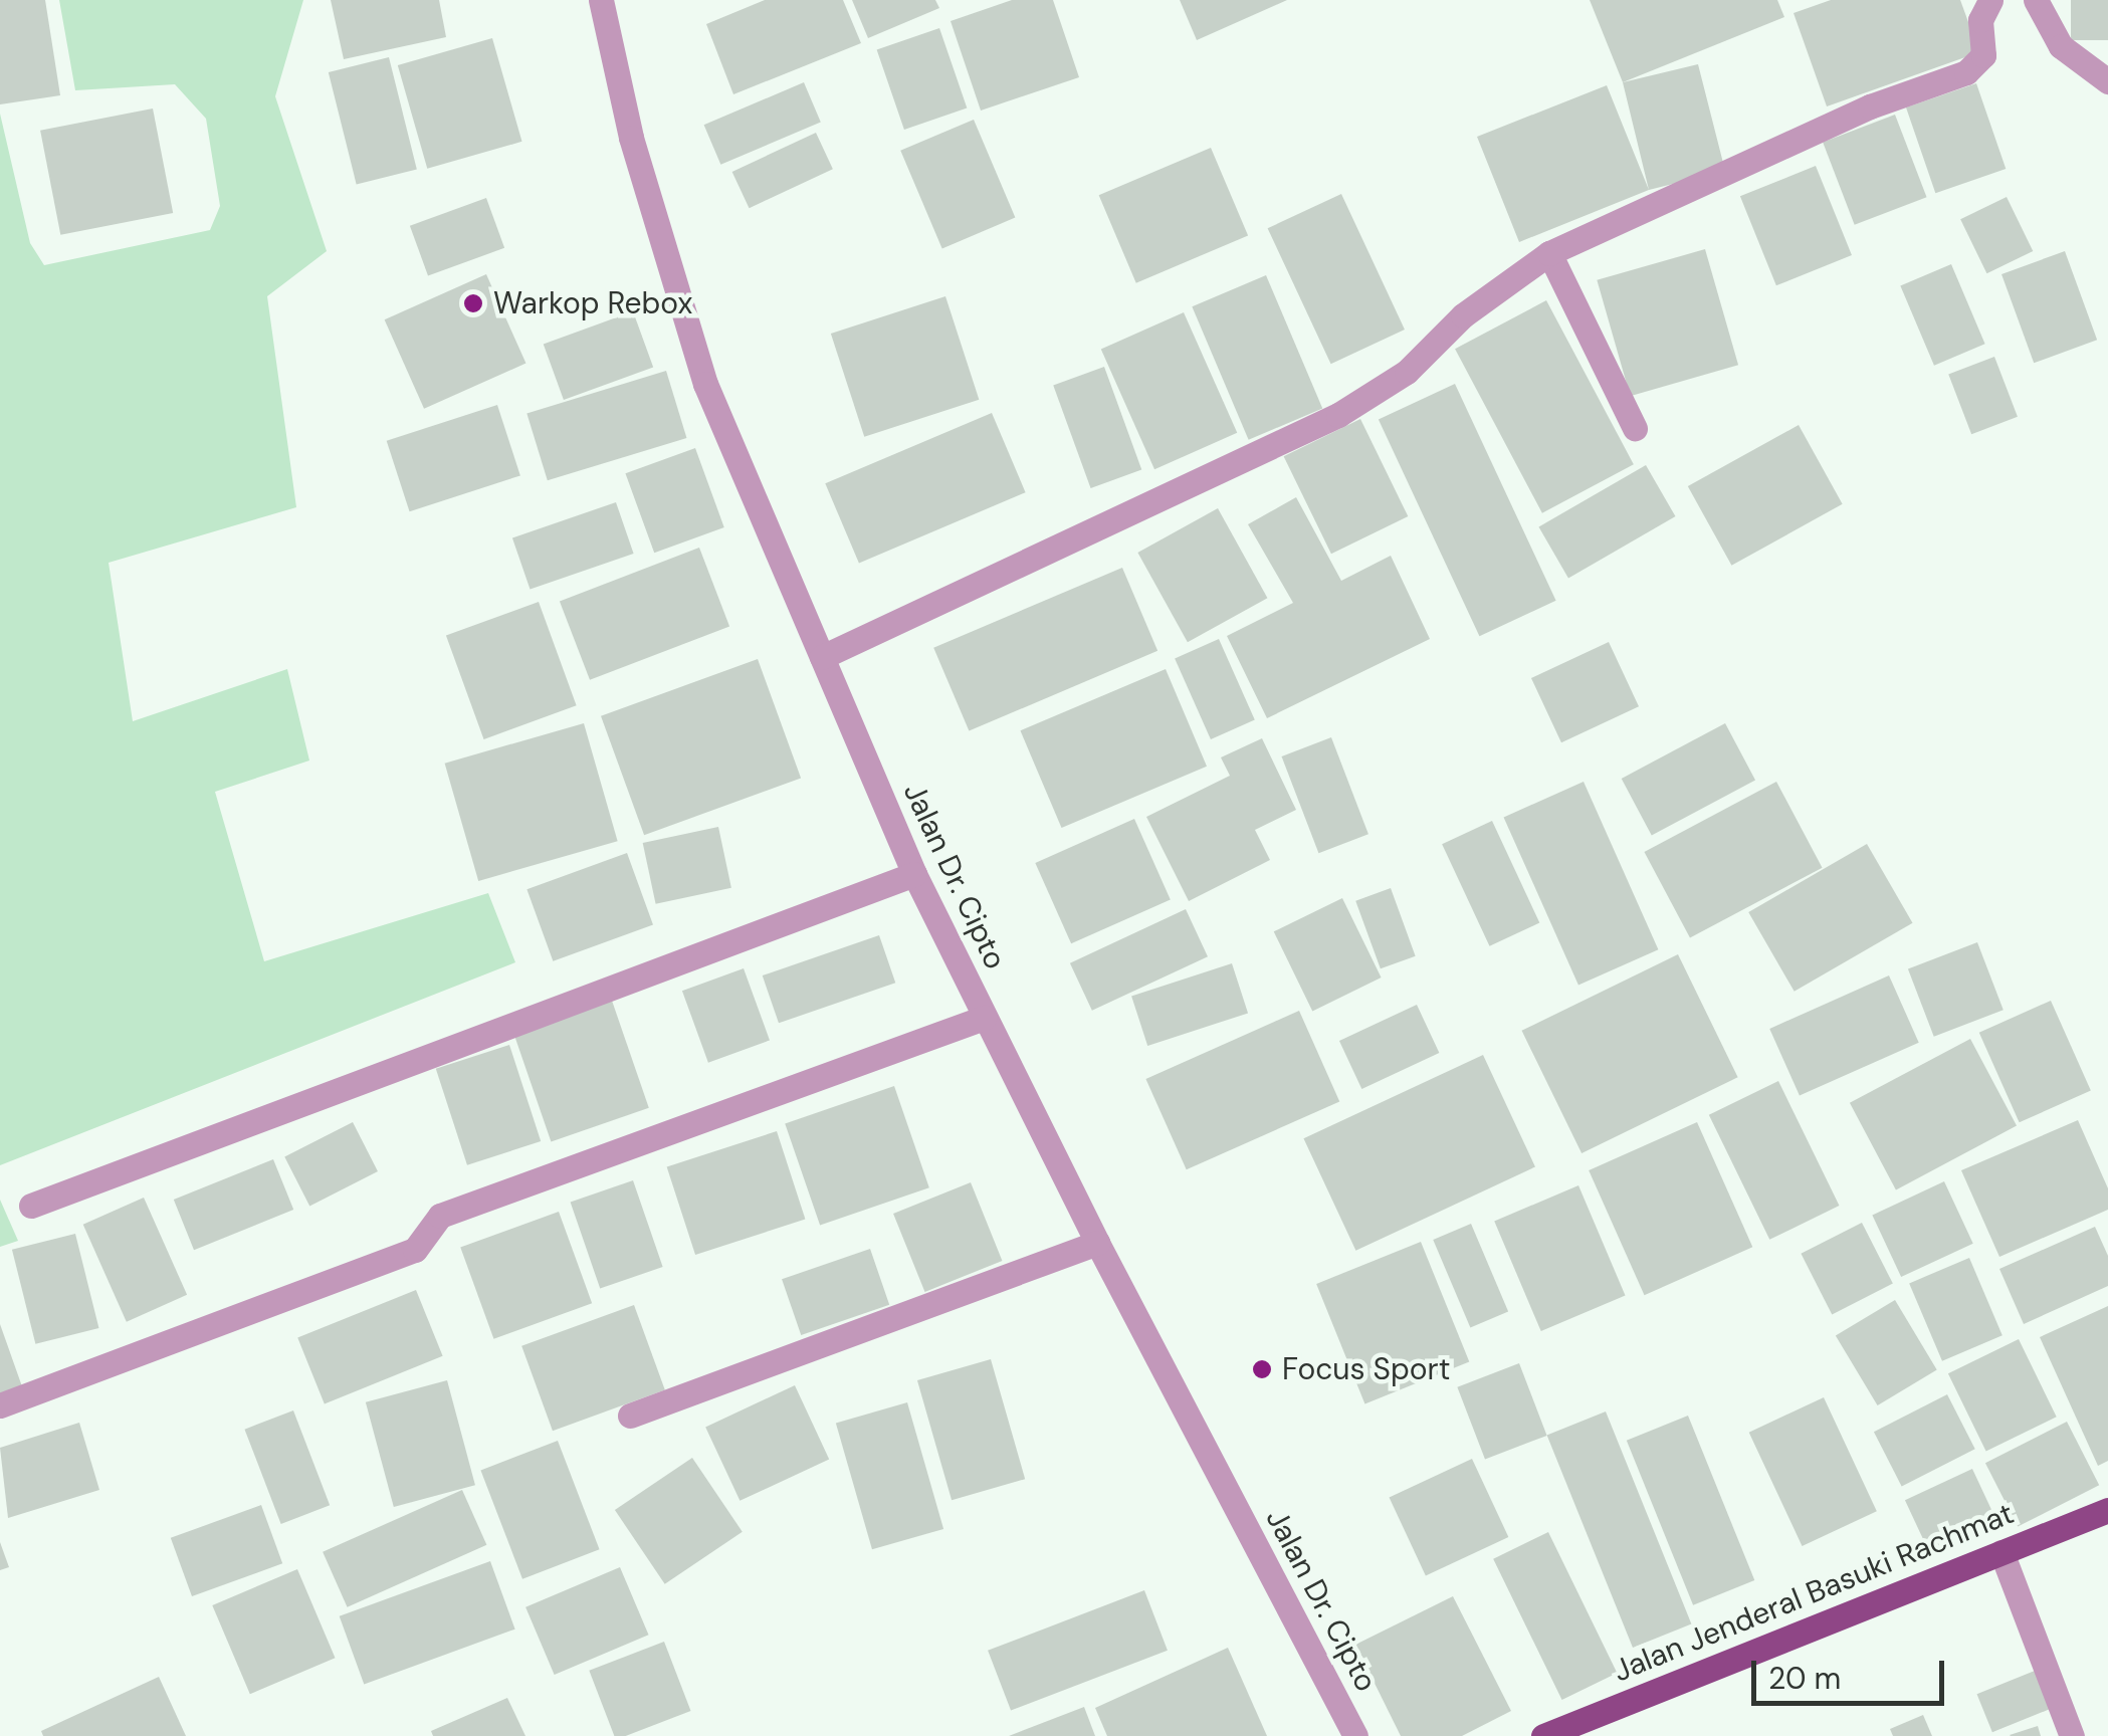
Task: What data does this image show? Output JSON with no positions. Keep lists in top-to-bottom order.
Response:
{
  "streets": {
    "main road": ["Jalan Jenderal Basuki Rachmat"],
    "street": ["Jalan Dr. Cipto"]
  },
  "places": ["Warkop Rebox", "Focus Sport"],
  "scale_bar": "20 m"
}
